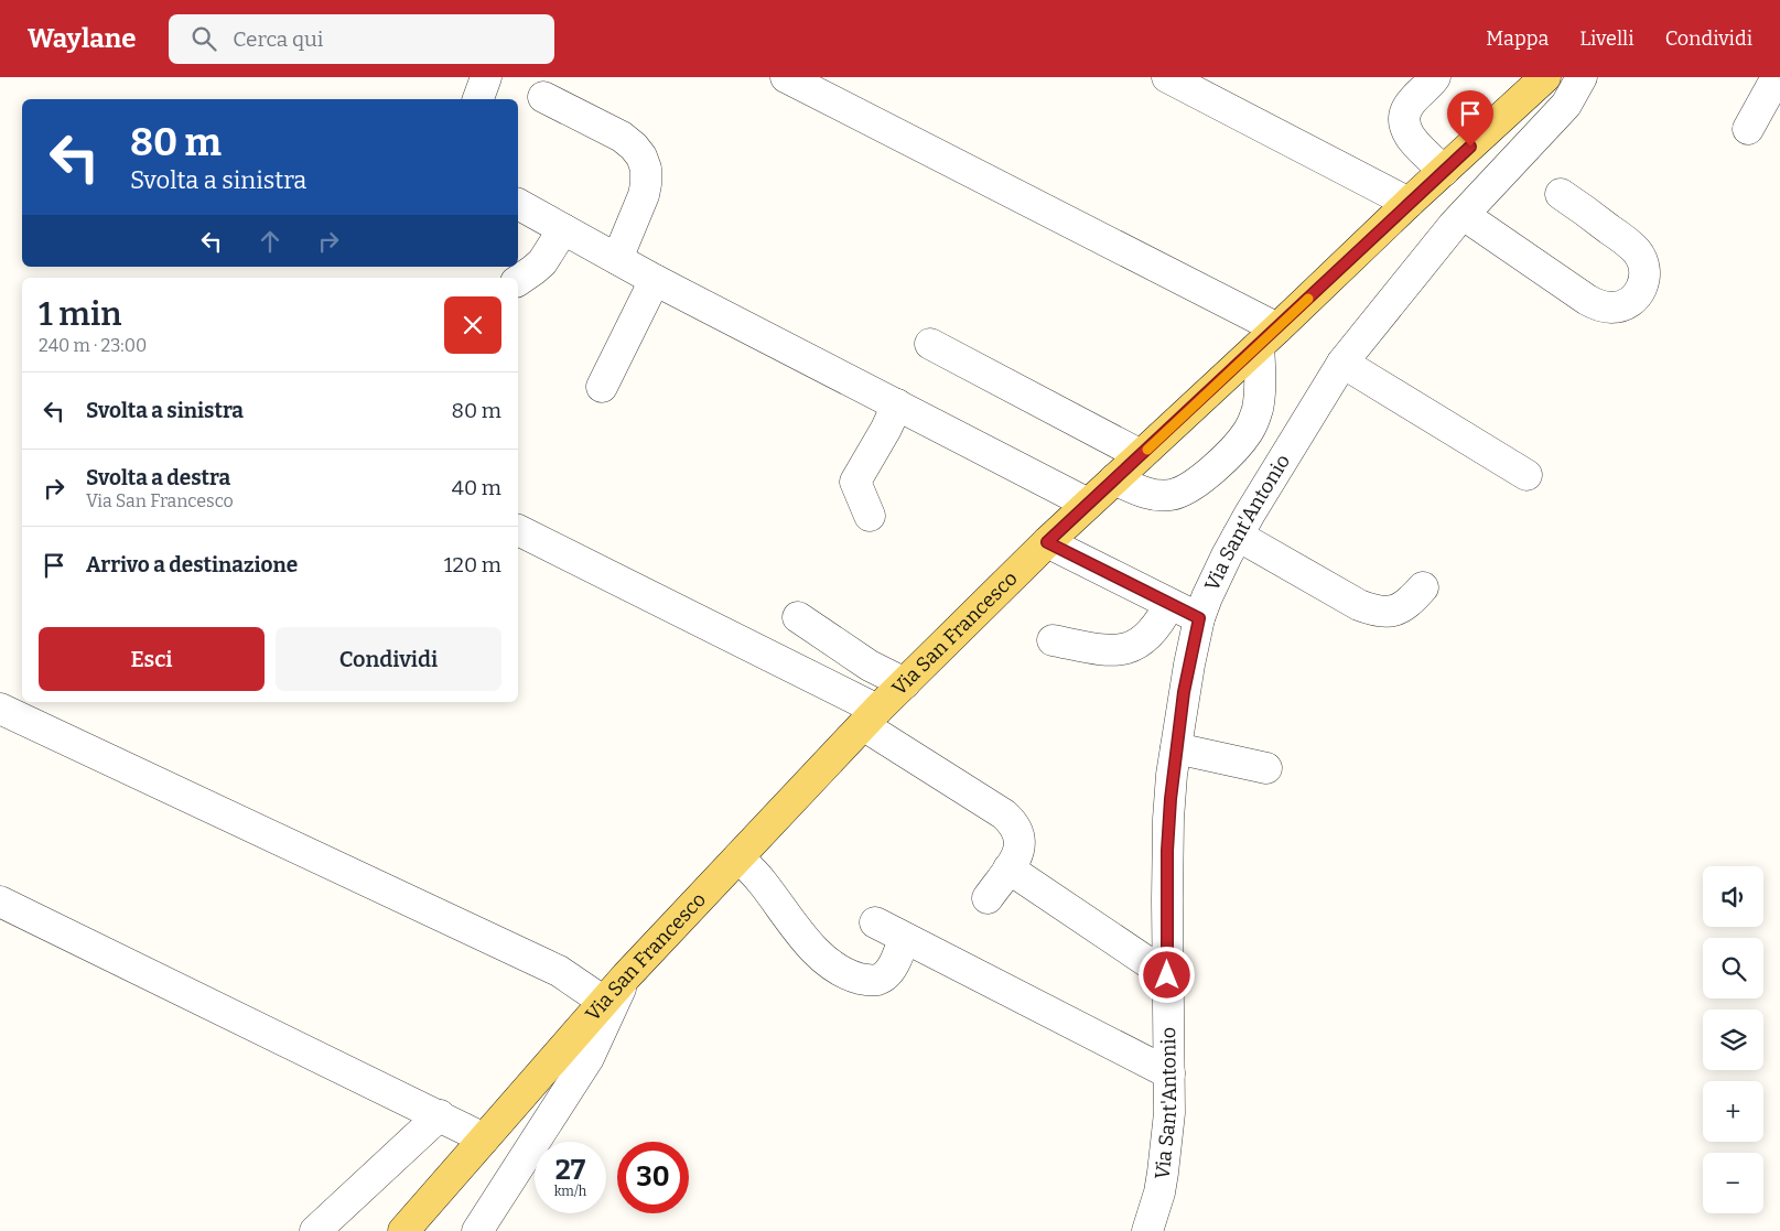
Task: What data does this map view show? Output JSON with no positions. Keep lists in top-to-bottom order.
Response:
{
  "streets": {
    "main road": ["Via San Francesco"],
    "street": ["Via Sant'Antonio"]
  },
  "page": {
    "header": "Waylane",
    "search": "Cerca qui",
    "nav": ["Mappa", "Livelli", "Condividi"],
    "turn": ["80 m", "Svolta a sinistra"],
    "heading": ["1 min", "240 m · 23:00"],
    "list": [
      {
        "name": "Svolta a sinistra",
        "value": "80 m"
      },
      {
        "name": "Svolta a destra",
        "note": "Via San Francesco",
        "value": "40 m"
      },
      {
        "name": "Arrivo a destinazione",
        "value": "120 m"
      }
    ],
    "buttons": ["Esci", "Condividi"],
    "map_buttons": ["+", "−"],
    "speed": "27 km/h",
    "limit": "30"
  }
}
